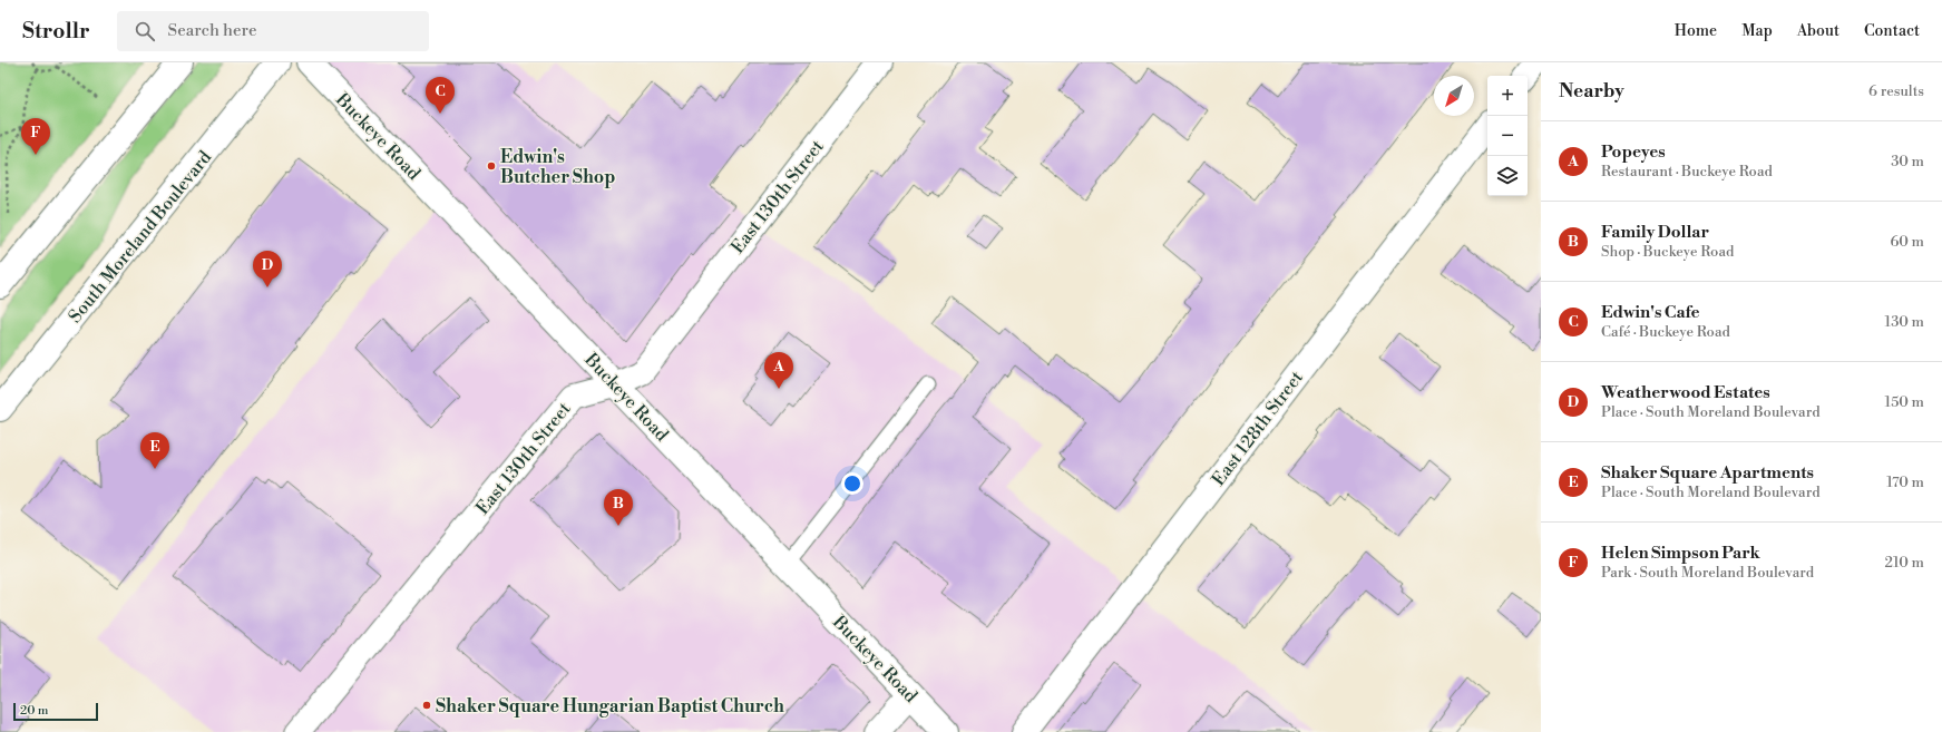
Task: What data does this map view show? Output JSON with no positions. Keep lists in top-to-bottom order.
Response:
{
  "streets": {
    "street": [
      "Buckeye Road",
      "East 130th Street",
      "South Moreland Boulevard",
      "East 128th Street"
    ]
  },
  "crossings": [
    ["Buckeye Road", "East 130th Street"]
  ],
  "places": ["Edwin's Butcher Shop", "Shaker Square Hungarian Baptist Church"],
  "scale_bar": "20 m",
  "north": "bottom left",
  "page": {
    "header": "Strollr",
    "search": "Search here",
    "nav": [
      "Home",
      "Map",
      "About",
      "Contact"
    ],
    "heading": ["Nearby", "6 results"],
    "map_buttons": ["+", "−"],
    "pins": [
      "C",
      "F",
      "D",
      "A",
      "E",
      "B"
    ],
    "list": [
      {
        "mark": "A",
        "name": "Popeyes",
        "note": "Restaurant · Buckeye Road",
        "value": "30 m"
      },
      {
        "mark": "B",
        "name": "Family Dollar",
        "note": "Shop · Buckeye Road",
        "value": "60 m"
      },
      {
        "mark": "C",
        "name": "Edwin's Cafe",
        "note": "Café · Buckeye Road",
        "value": "130 m"
      },
      {
        "mark": "D",
        "name": "Weatherwood Estates",
        "note": "Place · South Moreland Boulevard",
        "value": "150 m"
      },
      {
        "mark": "E",
        "name": "Shaker Square Apartments",
        "note": "Place · South Moreland Boulevard",
        "value": "170 m"
      },
      {
        "mark": "F",
        "name": "Helen Simpson Park",
        "note": "Park · South Moreland Boulevard",
        "value": "210 m"
      }
    ],
    "scale": "20 m"
  }
}
